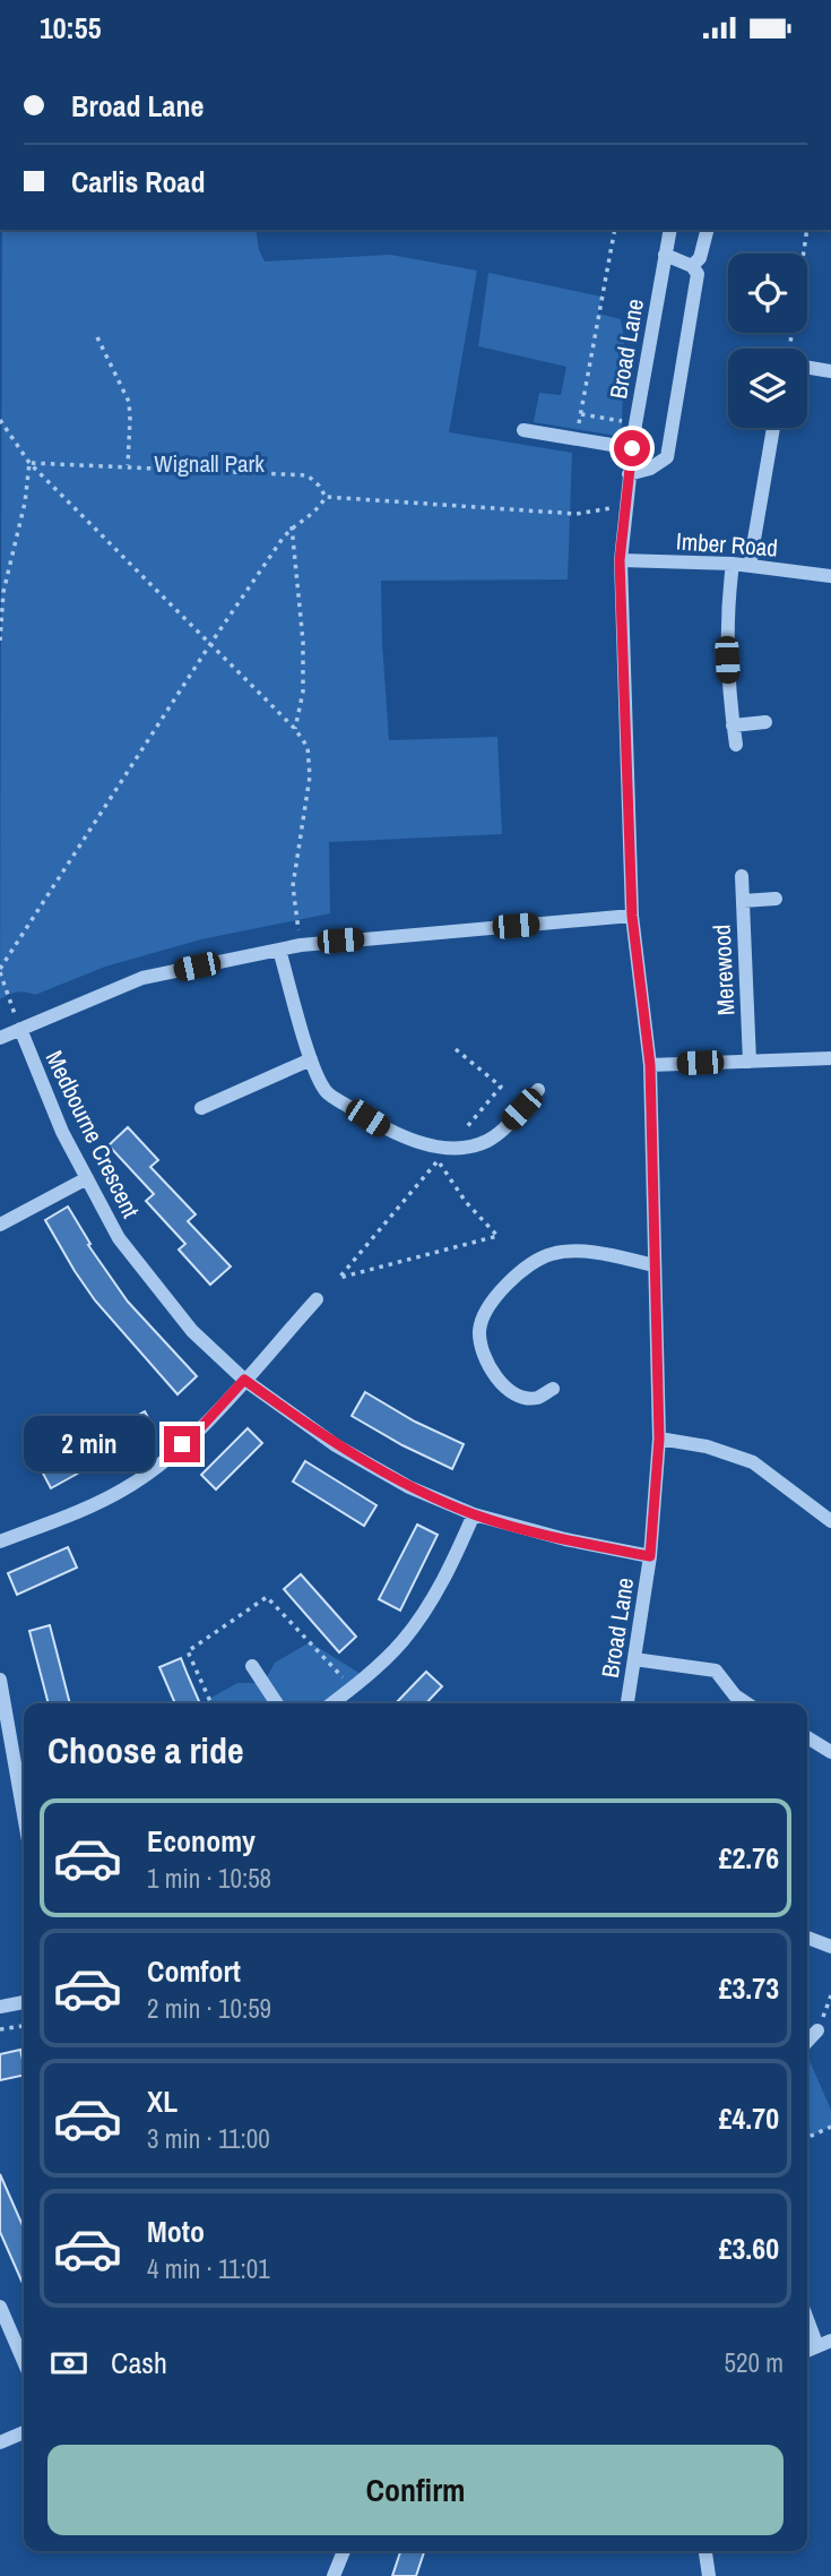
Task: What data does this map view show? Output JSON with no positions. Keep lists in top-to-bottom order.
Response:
{
  "streets": {
    "street": [
      "Broad Lane",
      "Imber Road",
      "Merewood",
      "Medbourne Crescent"
    ]
  },
  "crossings": [
    ["Broad Lane", "Imber Road"],
    ["Broad Lane", "Medbourne Crescent"]
  ],
  "parks": ["Wignall Park"],
  "page": {
    "status": "10:55",
    "banner": ["Broad Lane", "Carlis Road"],
    "bubble": "2 min",
    "heading": "Choose a ride",
    "list": [
      {
        "name": "Economy",
        "note": "1 min · 10:58",
        "value": "£2.76"
      },
      {
        "name": "Comfort",
        "note": "2 min · 10:59",
        "value": "£3.73"
      },
      {
        "name": "XL",
        "note": "3 min · 11:00",
        "value": "£4.70"
      },
      {
        "name": "Moto",
        "note": "4 min · 11:01",
        "value": "£3.60"
      }
    ],
    "pay": ["Cash", "520 m"],
    "buttons": "Confirm"
  }
}
